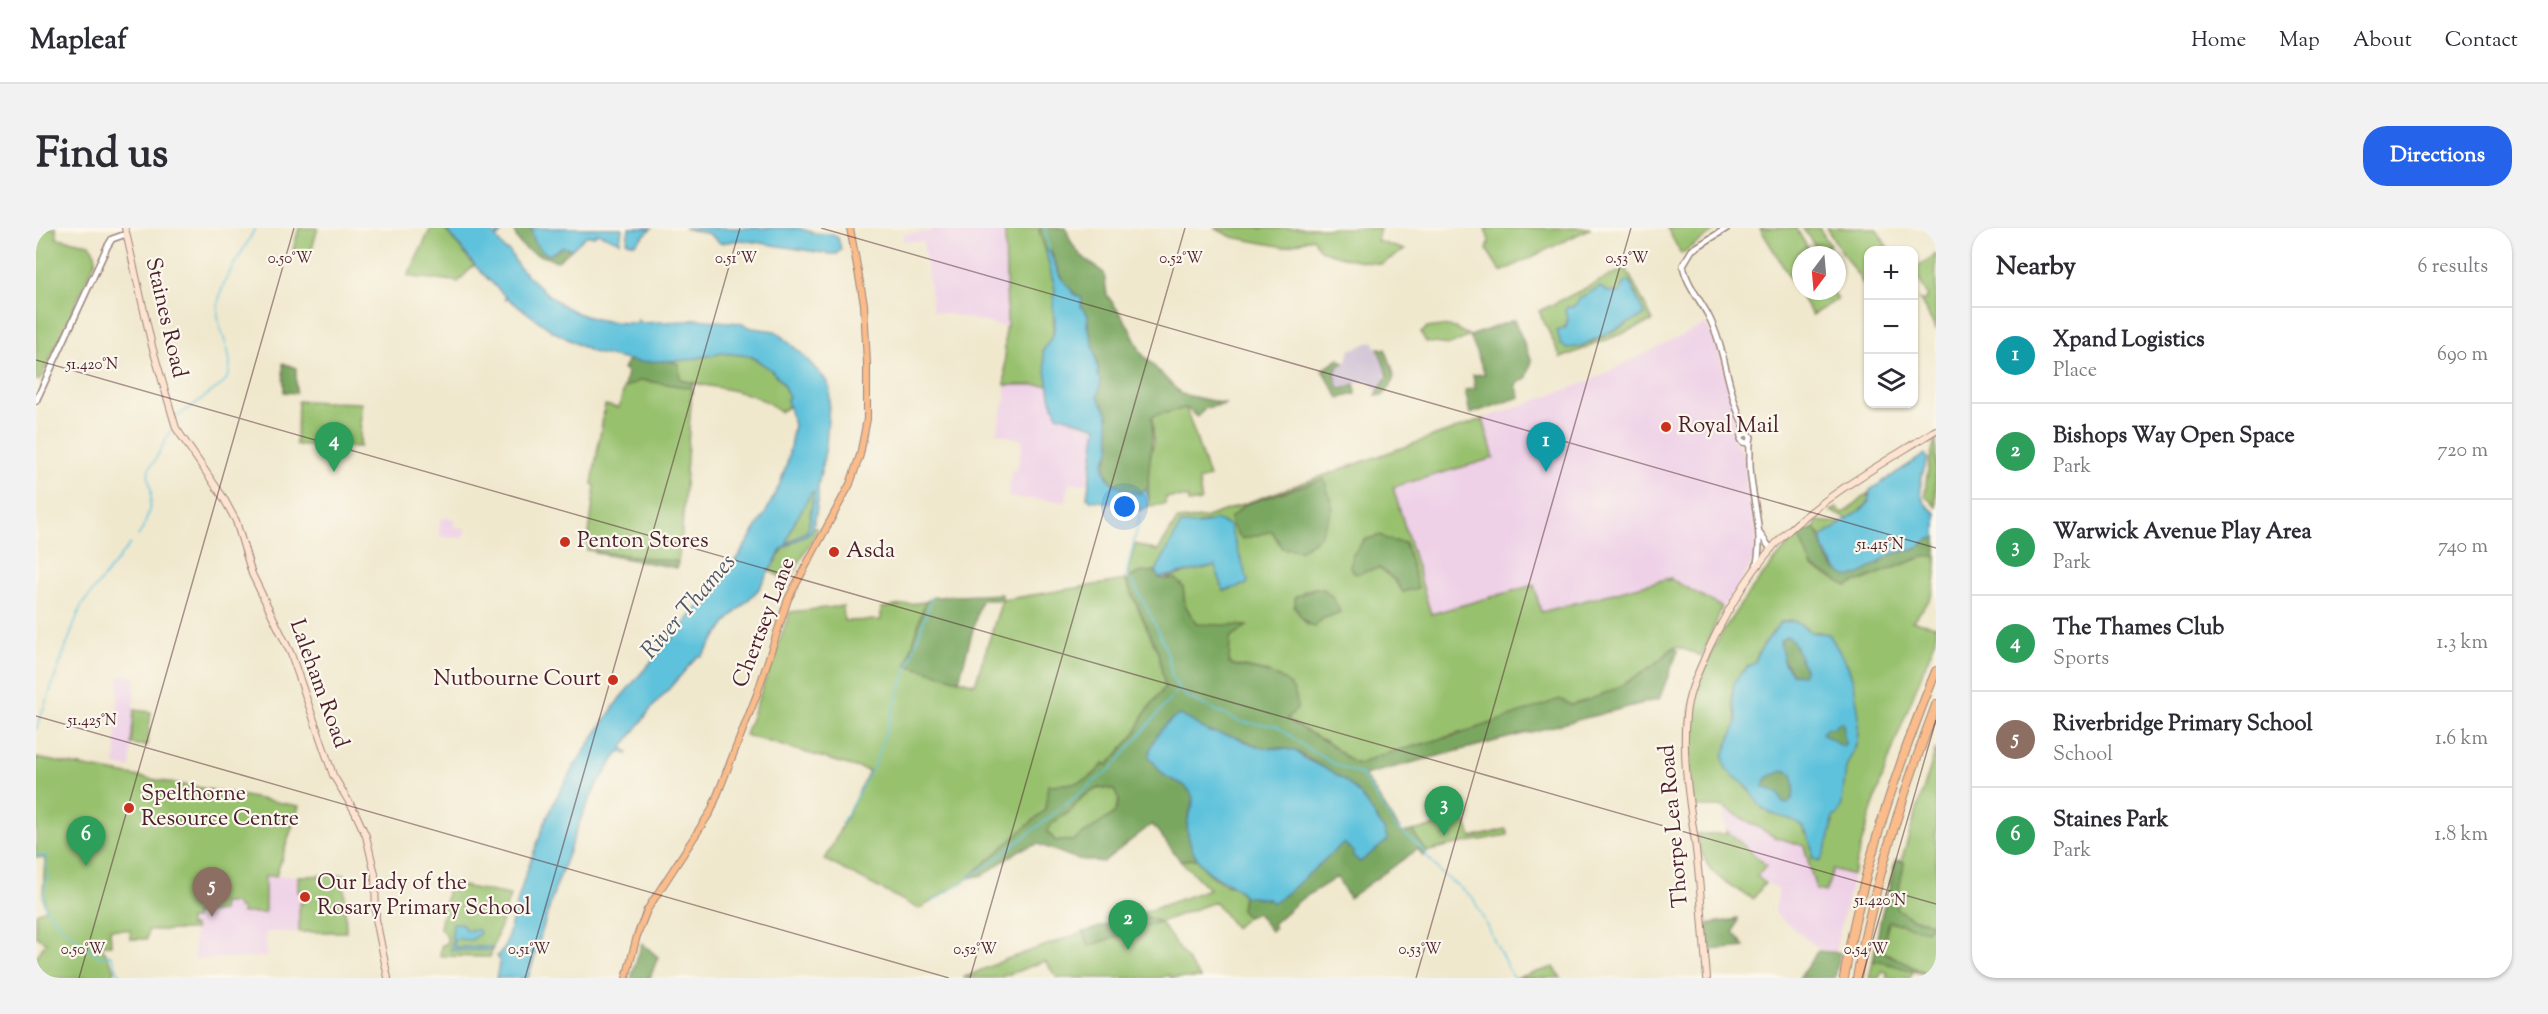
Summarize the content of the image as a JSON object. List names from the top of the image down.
{
  "streets": {
    "main road": [
      "Staines Road",
      "Chertsey Lane",
      "Laleham Road",
      "Thorpe Lea Road"
    ]
  },
  "crossings": [
    ["Staines Road", "Laleham Road"]
  ],
  "water": ["River Thames"],
  "places": [
    "Royal Mail",
    "Penton Stores",
    "Asda",
    "Nutbourne Court",
    "Spelthorne Resource Centre",
    "Our Lady of the Rosary Primary School"
  ],
  "north": "bottom",
  "page": {
    "header": "Mapleaf",
    "nav": [
      "Home",
      "Map",
      "About",
      "Contact"
    ],
    "title": "Find us",
    "buttons": "Directions",
    "heading": ["Nearby", "6 results"],
    "map_buttons": ["+", "−"],
    "list": [
      {
        "mark": "1",
        "name": "Xpand Logistics",
        "note": "Place",
        "value": "690 m"
      },
      {
        "mark": "2",
        "name": "Bishops Way Open Space",
        "note": "Park",
        "value": "720 m"
      },
      {
        "mark": "3",
        "name": "Warwick Avenue Play Area",
        "note": "Park",
        "value": "740 m"
      },
      {
        "mark": "4",
        "name": "The Thames Club",
        "note": "Sports",
        "value": "1.3 km"
      },
      {
        "mark": "5",
        "name": "Riverbridge Primary School",
        "note": "School",
        "value": "1.6 km"
      },
      {
        "mark": "6",
        "name": "Staines Park",
        "note": "Park",
        "value": "1.8 km"
      }
    ],
    "pins": [
      "1",
      "4",
      "3",
      "6",
      "5",
      "2"
    ]
  },
  "coordinates": [
    "0.50°W",
    "0.51°W",
    "0.52°W",
    "0.53°W",
    "51.420°N",
    "51.415°N",
    "51.425°N",
    "0.54°W"
  ]
}
